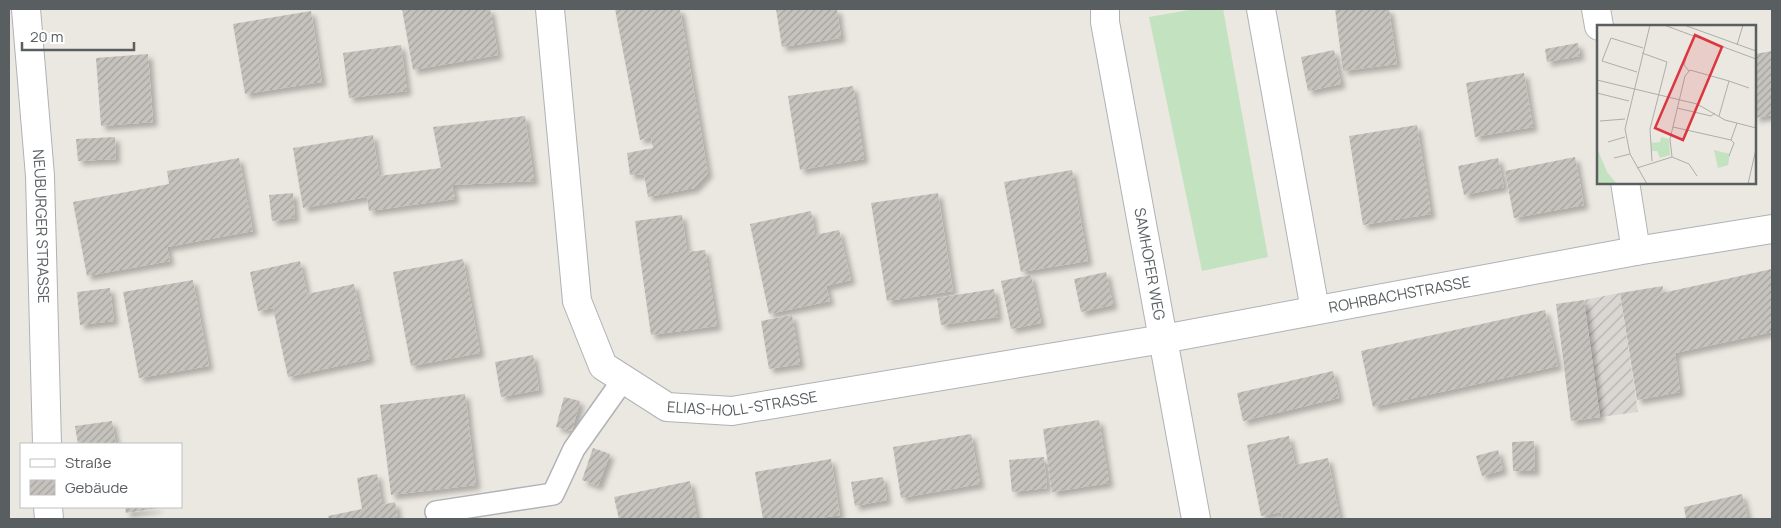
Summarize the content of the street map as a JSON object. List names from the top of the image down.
{
  "streets": {
    "street": [
      "NEUBURGER STRASSE",
      "SAMHOFER WEG",
      "ROHRBACHSTRASSE",
      "ELIAS-HOLL-STRASSE"
    ]
  },
  "crossings": [
    ["SAMHOFER WEG", "ROHRBACHSTRASSE"],
    ["SAMHOFER WEG", "ELIAS-HOLL-STRASSE"],
    ["ROHRBACHSTRASSE", "ELIAS-HOLL-STRASSE"]
  ],
  "legend": ["Straße", "Gebäude"],
  "scale_bar": "20 m"
}
